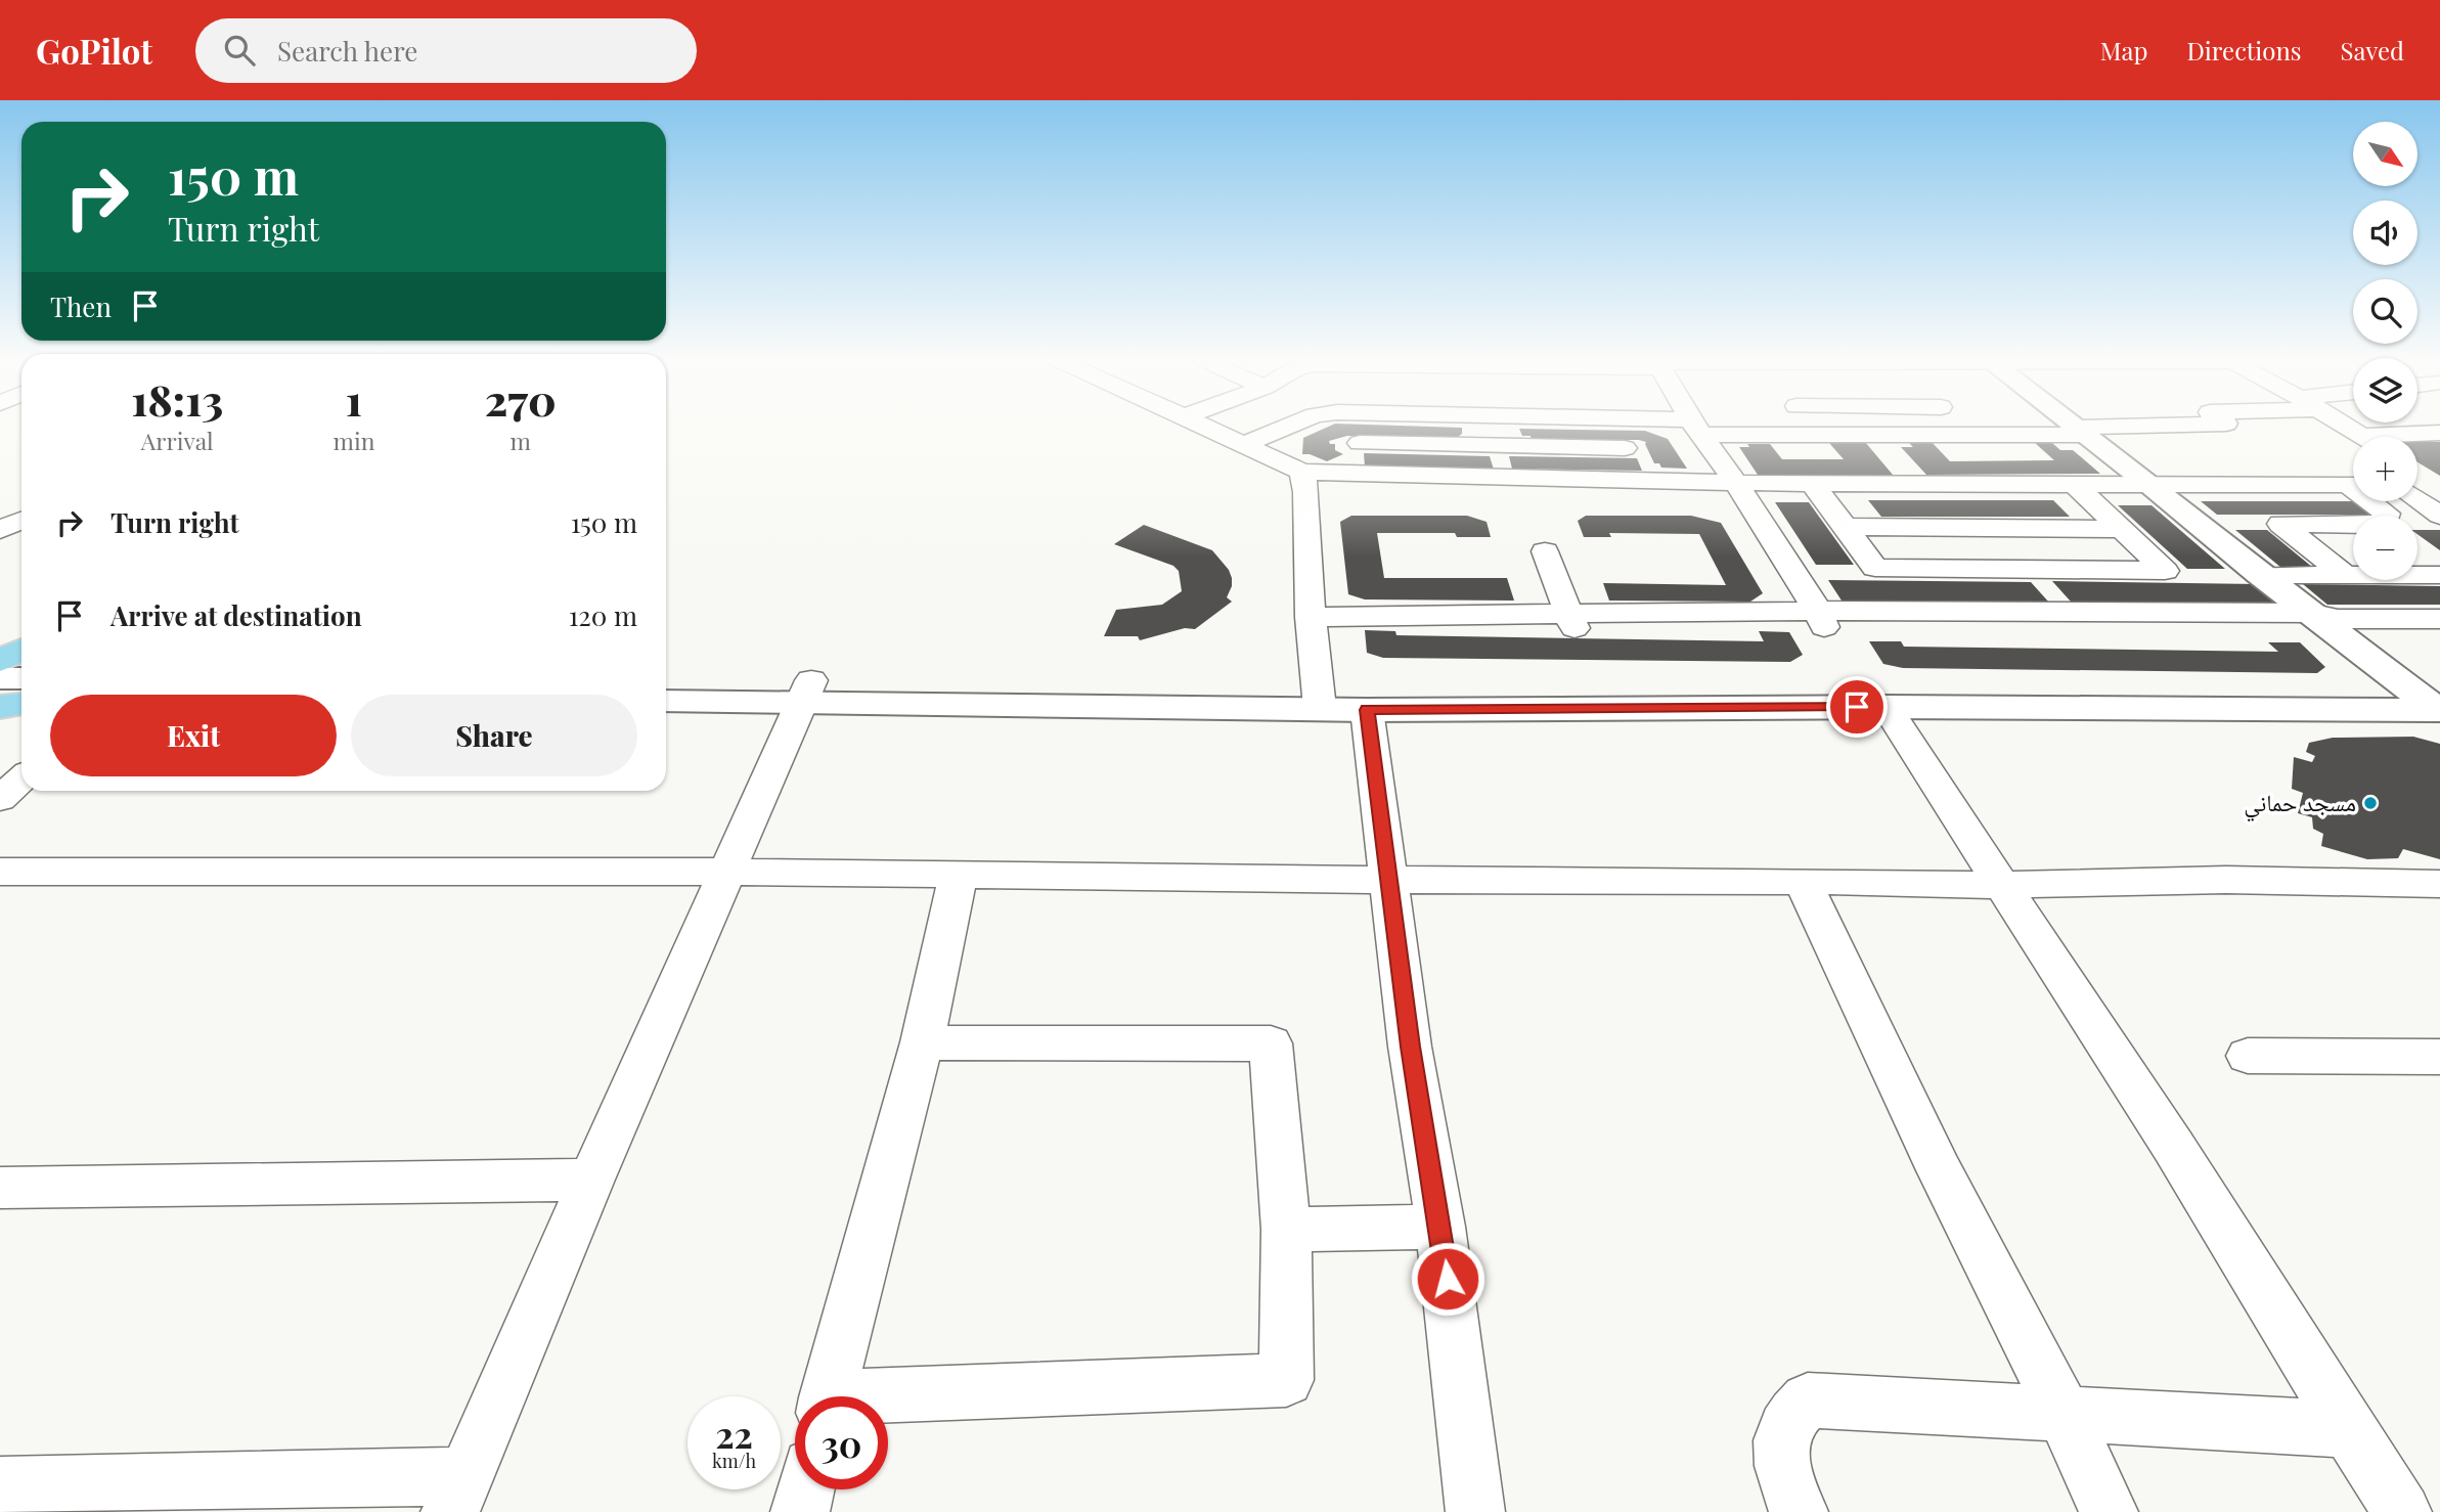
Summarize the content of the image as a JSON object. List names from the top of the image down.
{
  "places": ["مسجد حماني"],
  "north": "bottom right",
  "page": {
    "header": "GoPilot",
    "search": "Search here",
    "nav": ["Map", "Directions", "Saved"],
    "map_buttons": ["+", "−"],
    "turn": ["150 m", "Turn right"],
    "then": "Then",
    "eta": [
      "18:13",
      "Arrival",
      "1",
      "min",
      "270",
      "m"
    ],
    "list": [
      {
        "name": "Turn right",
        "value": "150 m"
      },
      {
        "name": "Arrive at destination",
        "value": "120 m"
      }
    ],
    "buttons": ["Exit", "Share"],
    "speed": "22 km/h",
    "limit": "30"
  }
}
